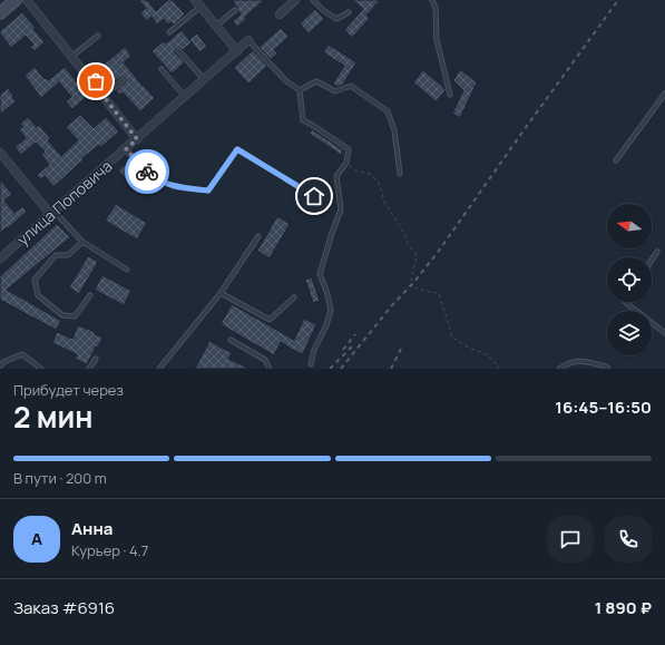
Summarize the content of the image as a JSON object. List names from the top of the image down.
{
  "streets": {
    "street": ["улица Поповича"]
  },
  "north": "left",
  "page": {
    "heading": ["2 мин", "Прибудет через", "16:45–16:50"],
    "panel": [
      "Анна",
      "Курьер · 4.7",
      "Заказ #6916",
      "1 890 ₽"
    ],
    "bar": "В пути · 200 m",
    "round": "А"
  }
}
